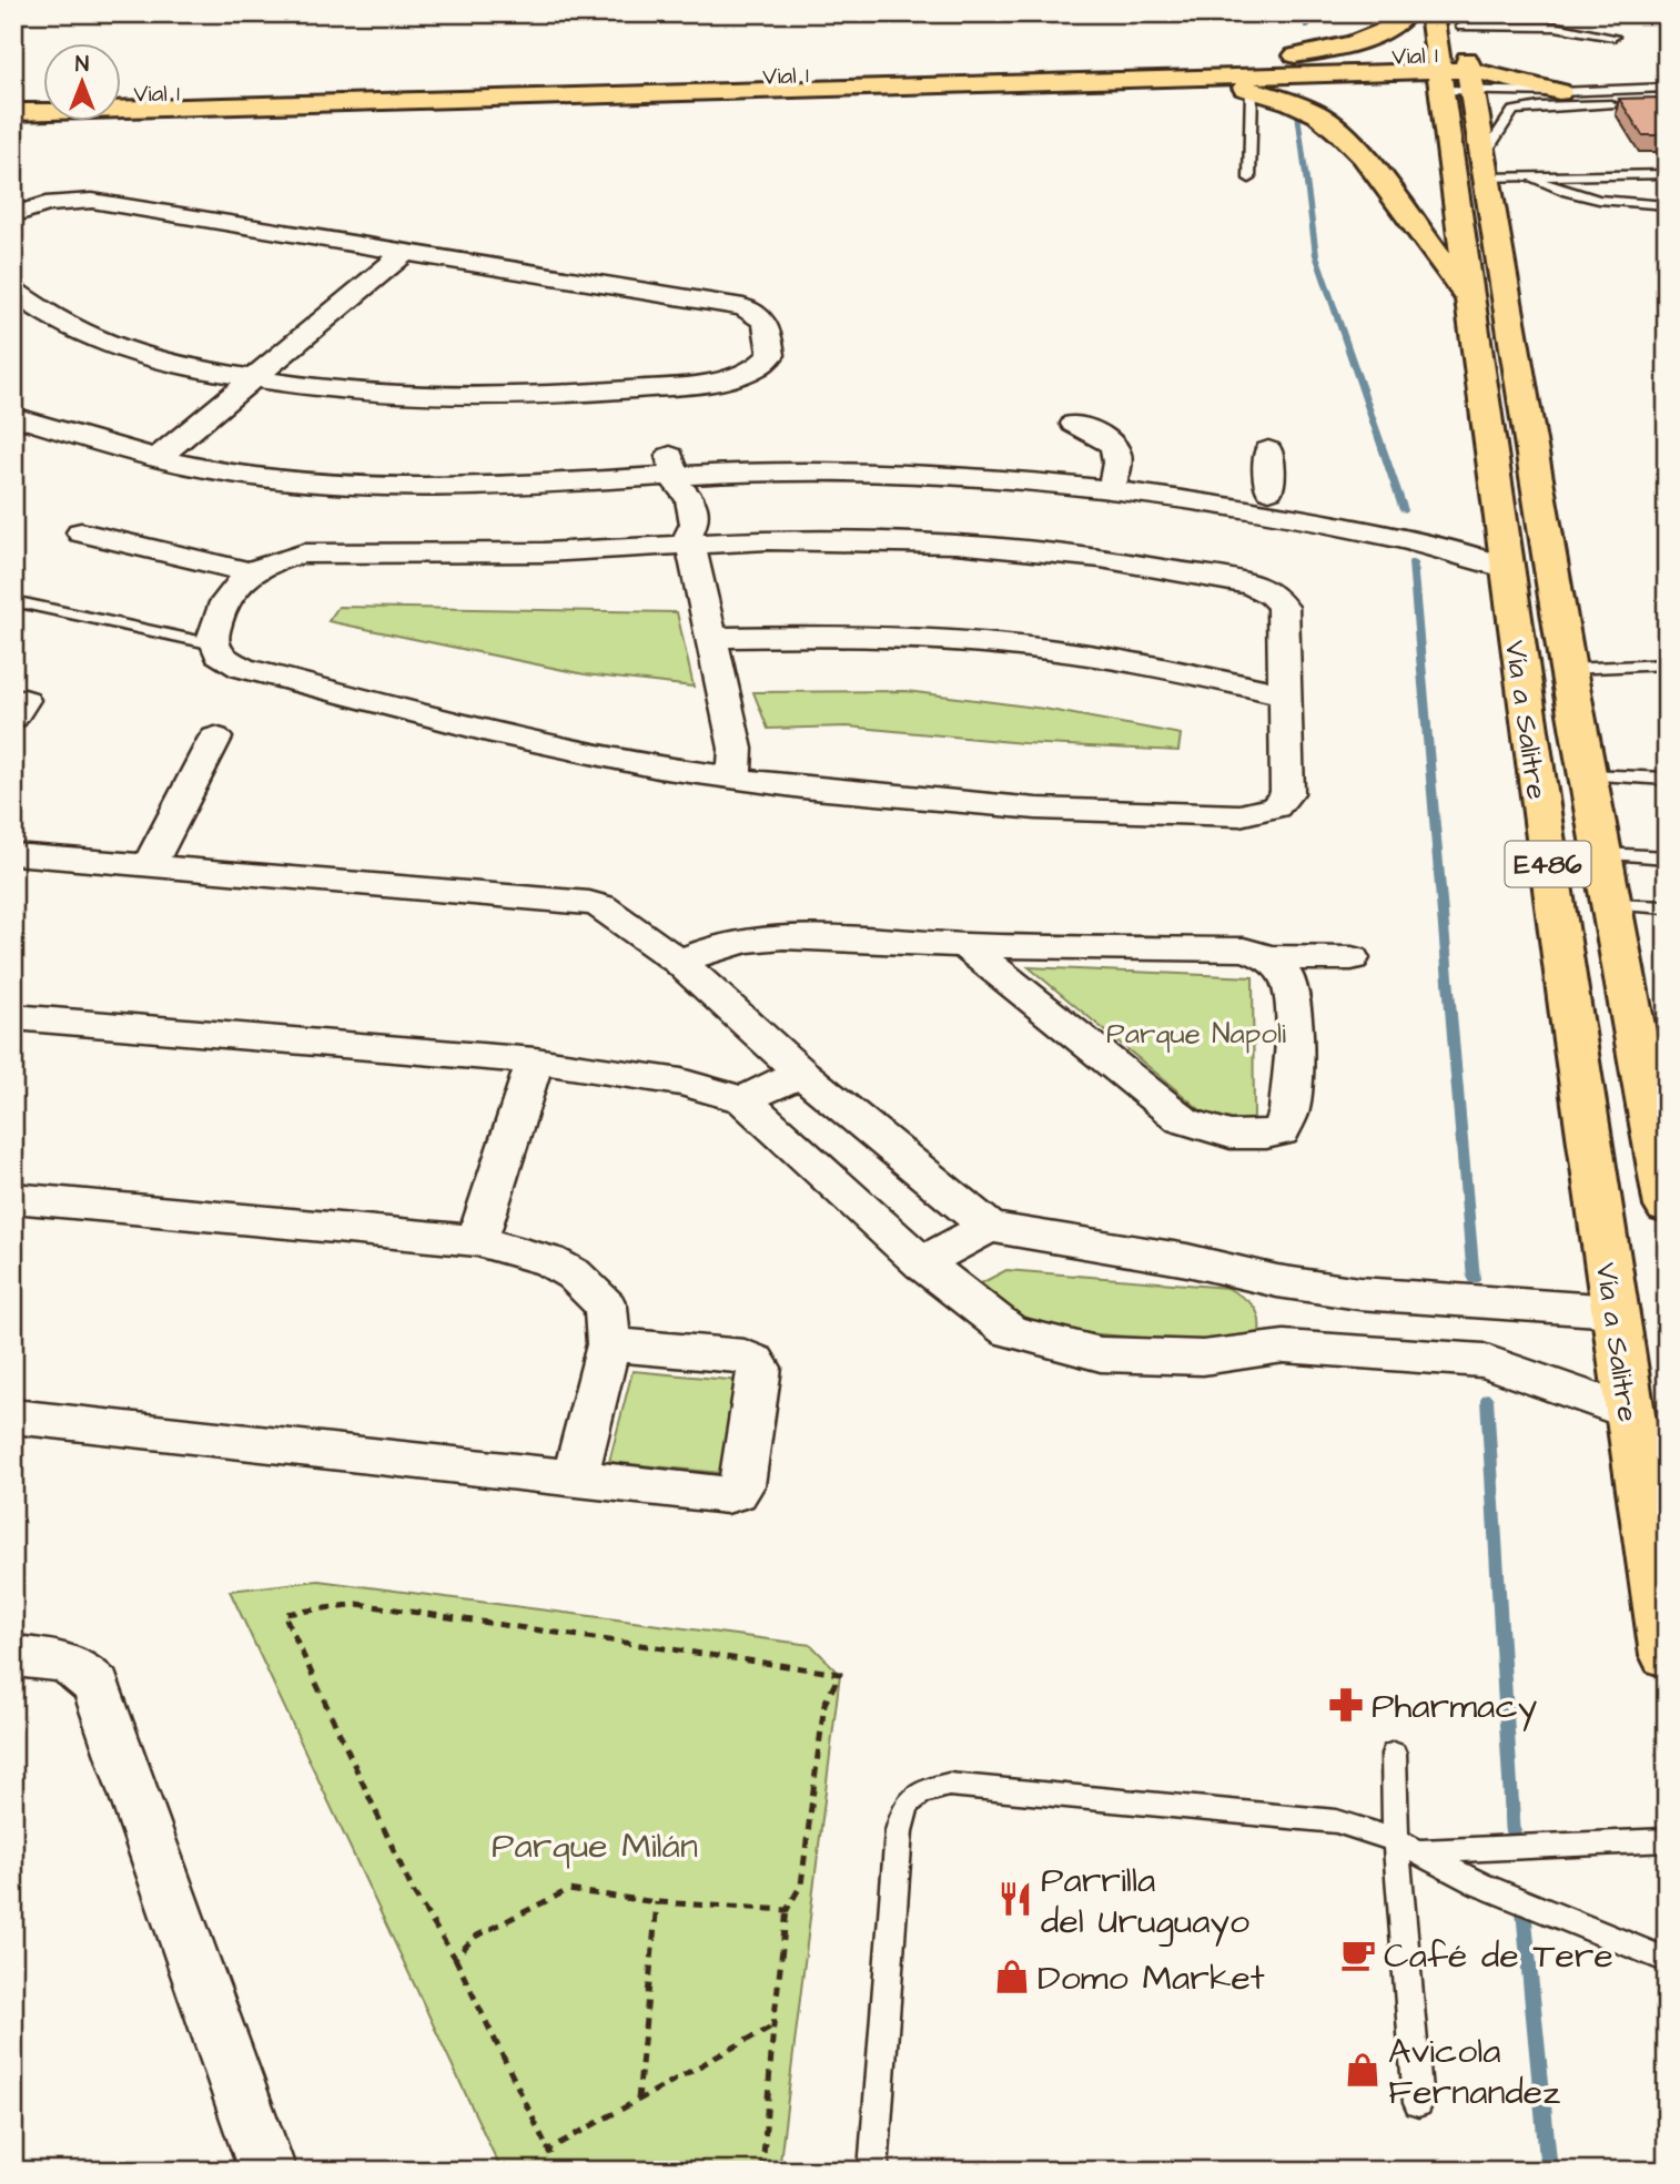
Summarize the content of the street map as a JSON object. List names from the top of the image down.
{
  "streets": {
    "main road": ["Vial 1", "Vía a Salitre", "E486"]
  },
  "crossings": [
    ["Vial 1", "Vía a Salitre"]
  ],
  "parks": ["Parque Napoli", "Parque Milán"],
  "places": {
    "pharmacy": ["Pharmacy"],
    "restaurant": ["Parrilla del Uruguayo"],
    "cafe": ["Café de Tere"],
    "shop": ["Domo Market", "Avicola Fernandez"]
  },
  "north": "top"
}
